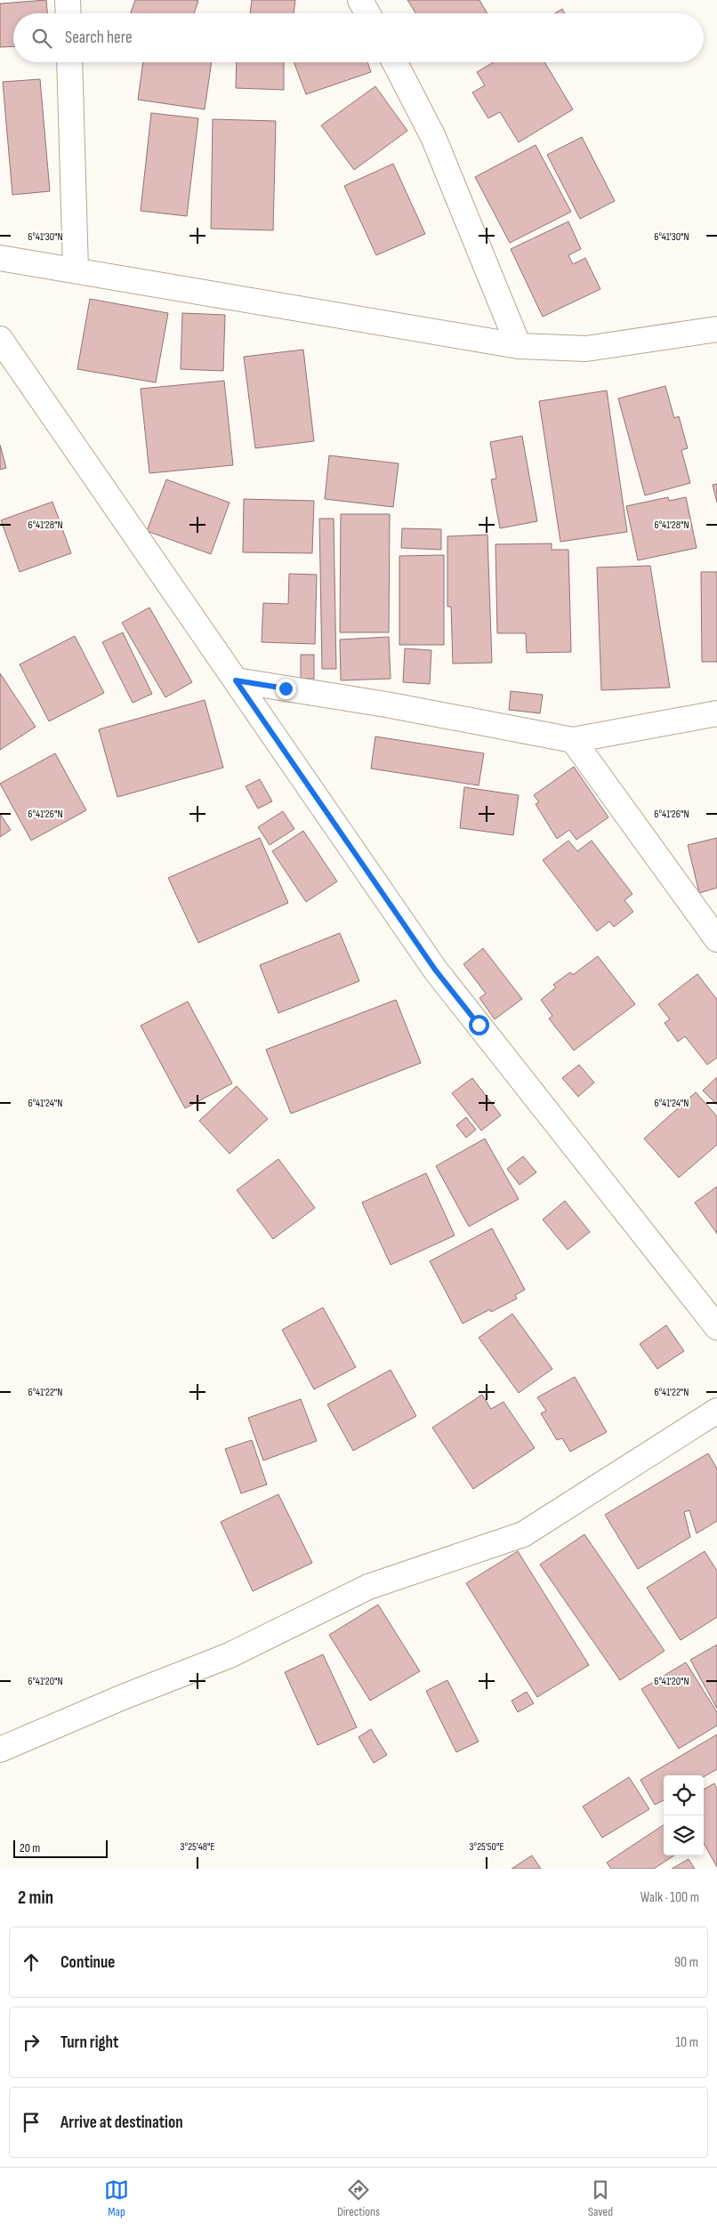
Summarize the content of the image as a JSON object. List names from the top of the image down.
{
  "scale_bar": "20 m",
  "page": {
    "search": "Search here",
    "scale": "20 m",
    "heading": ["2 min", "Walk · 100 m"],
    "list": [
      ["Continue", "90 m"],
      ["Turn right", "10 m"],
      "Arrive at destination"
    ],
    "nav": ["Map", "Directions", "Saved"]
  },
  "coordinates": [
    "6°41'30\"N",
    "6°41'28\"N",
    "6°41'26\"N",
    "6°41'24\"N",
    "6°41'22\"N",
    "6°41'20\"N",
    "3°25'48\"E",
    "3°25'50\"E"
  ]
}
